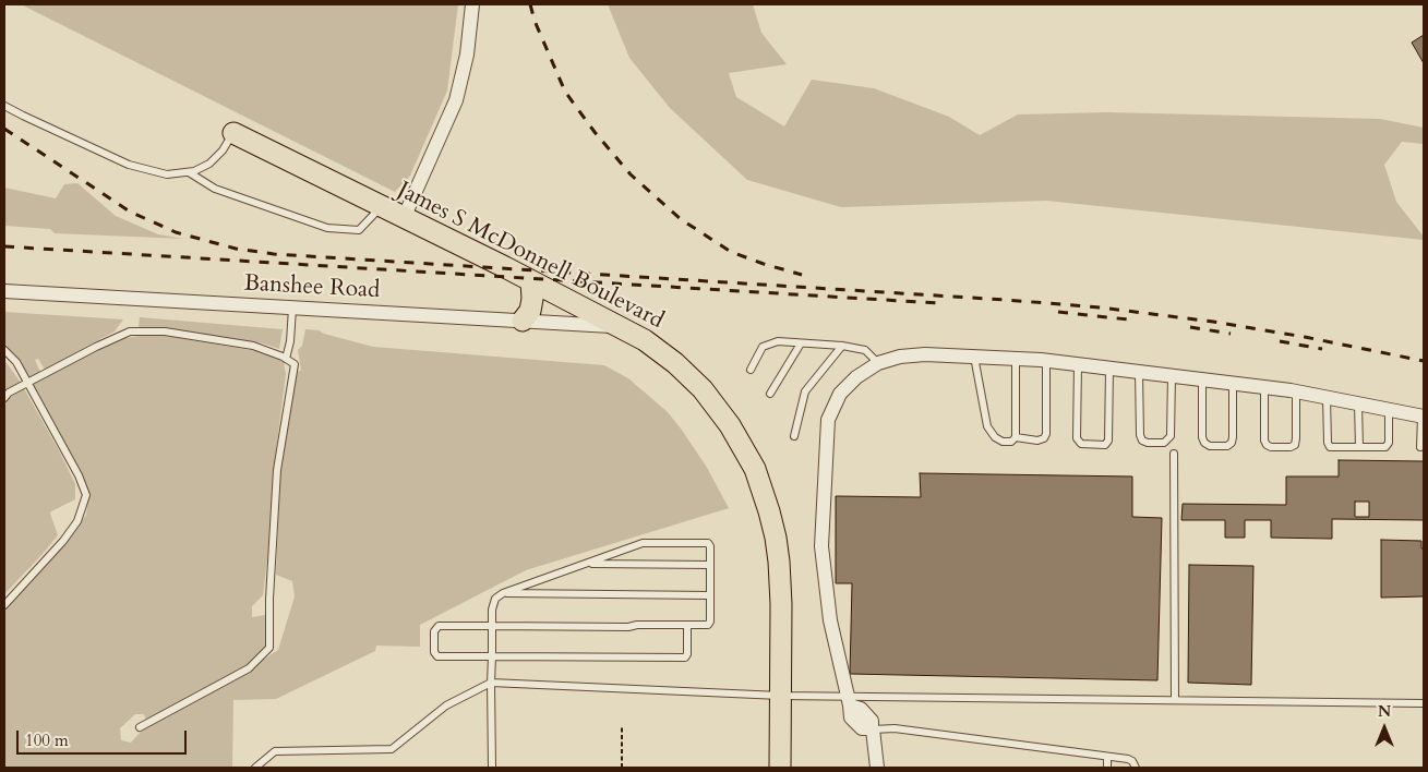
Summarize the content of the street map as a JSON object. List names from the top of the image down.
{
  "streets": {
    "main road": ["James S McDonnell Boulevard"],
    "street": ["Banshee Road"]
  },
  "crossings": [
    ["James S McDonnell Boulevard", "Banshee Road"]
  ],
  "scale_bar": "100 m",
  "north": "top"
}
